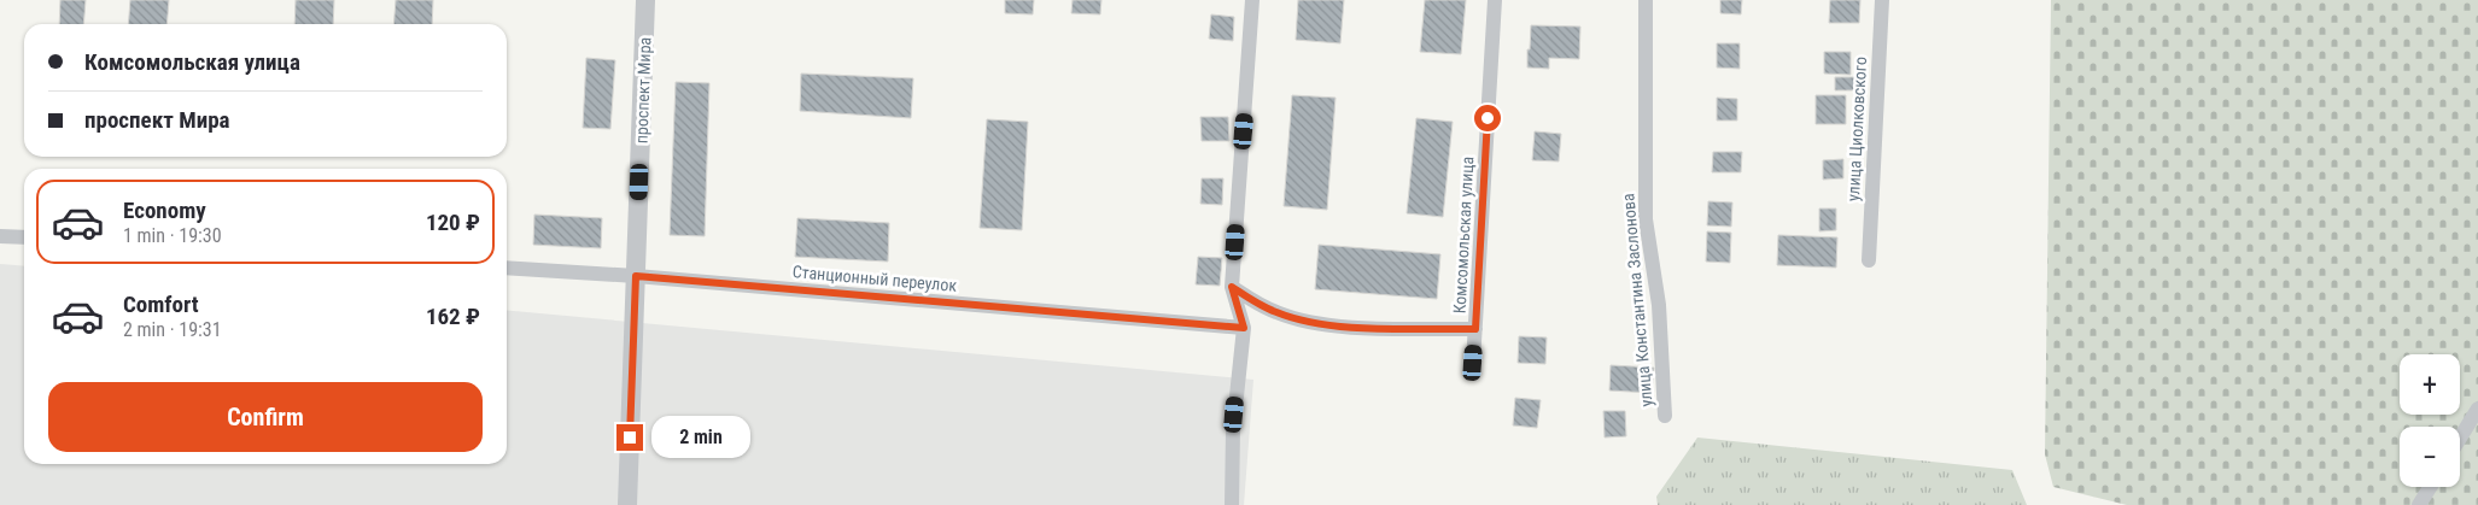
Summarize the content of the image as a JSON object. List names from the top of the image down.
{
  "streets": {
    "street": [
      "проспект Мира",
      "улица Циолковского",
      "Комсомольская улица",
      "Станционный переулок",
      "улица Константина Заслонова"
    ]
  },
  "crossings": [
    ["проспект Мира", "Станционный переулок"]
  ],
  "page": {
    "banner": ["Комсомольская улица", "проспект Мира"],
    "list": [
      {
        "name": "Economy",
        "note": "1 min · 19:30",
        "value": "120 ₽"
      },
      {
        "name": "Comfort",
        "note": "2 min · 19:31",
        "value": "162 ₽"
      }
    ],
    "map_buttons": ["+", "−"],
    "buttons": "Confirm",
    "bubble": "2 min"
  }
}
